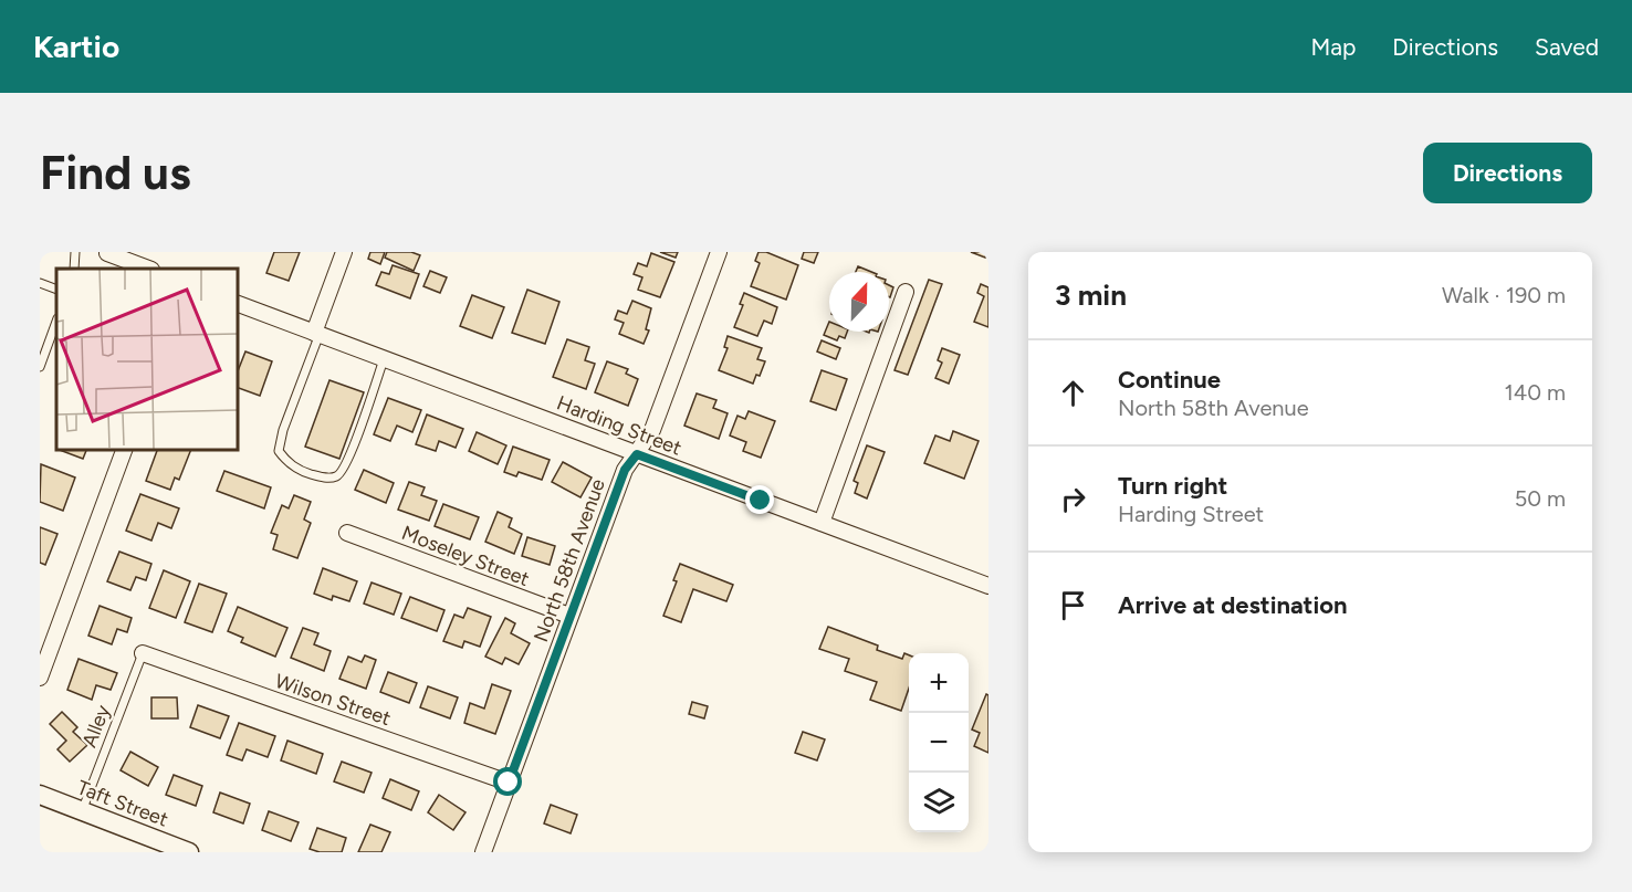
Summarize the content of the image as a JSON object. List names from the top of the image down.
{
  "streets": {
    "street": [
      "Harding Street",
      "Moseley Street",
      "North 58th Avenue",
      "Wilson Street",
      "Taft Street"
    ],
    "lane": ["Alley"]
  },
  "crossings": [
    ["Harding Street", "North 58th Avenue"],
    ["Moseley Street", "North 58th Avenue"],
    ["North 58th Avenue", "Wilson Street"],
    ["Wilson Street", "Alley"],
    ["Alley", "Taft Street"]
  ],
  "north": "top",
  "page": {
    "header": "Kartio",
    "nav": ["Map", "Directions", "Saved"],
    "buttons": "Directions",
    "title": "Find us",
    "heading": ["3 min", "Walk · 190 m"],
    "list": [
      ["Continue", "North 58th Avenue", "140 m"],
      ["Turn right", "Harding Street", "50 m"],
      "Arrive at destination"
    ],
    "map_buttons": ["+", "−"]
  }
}
